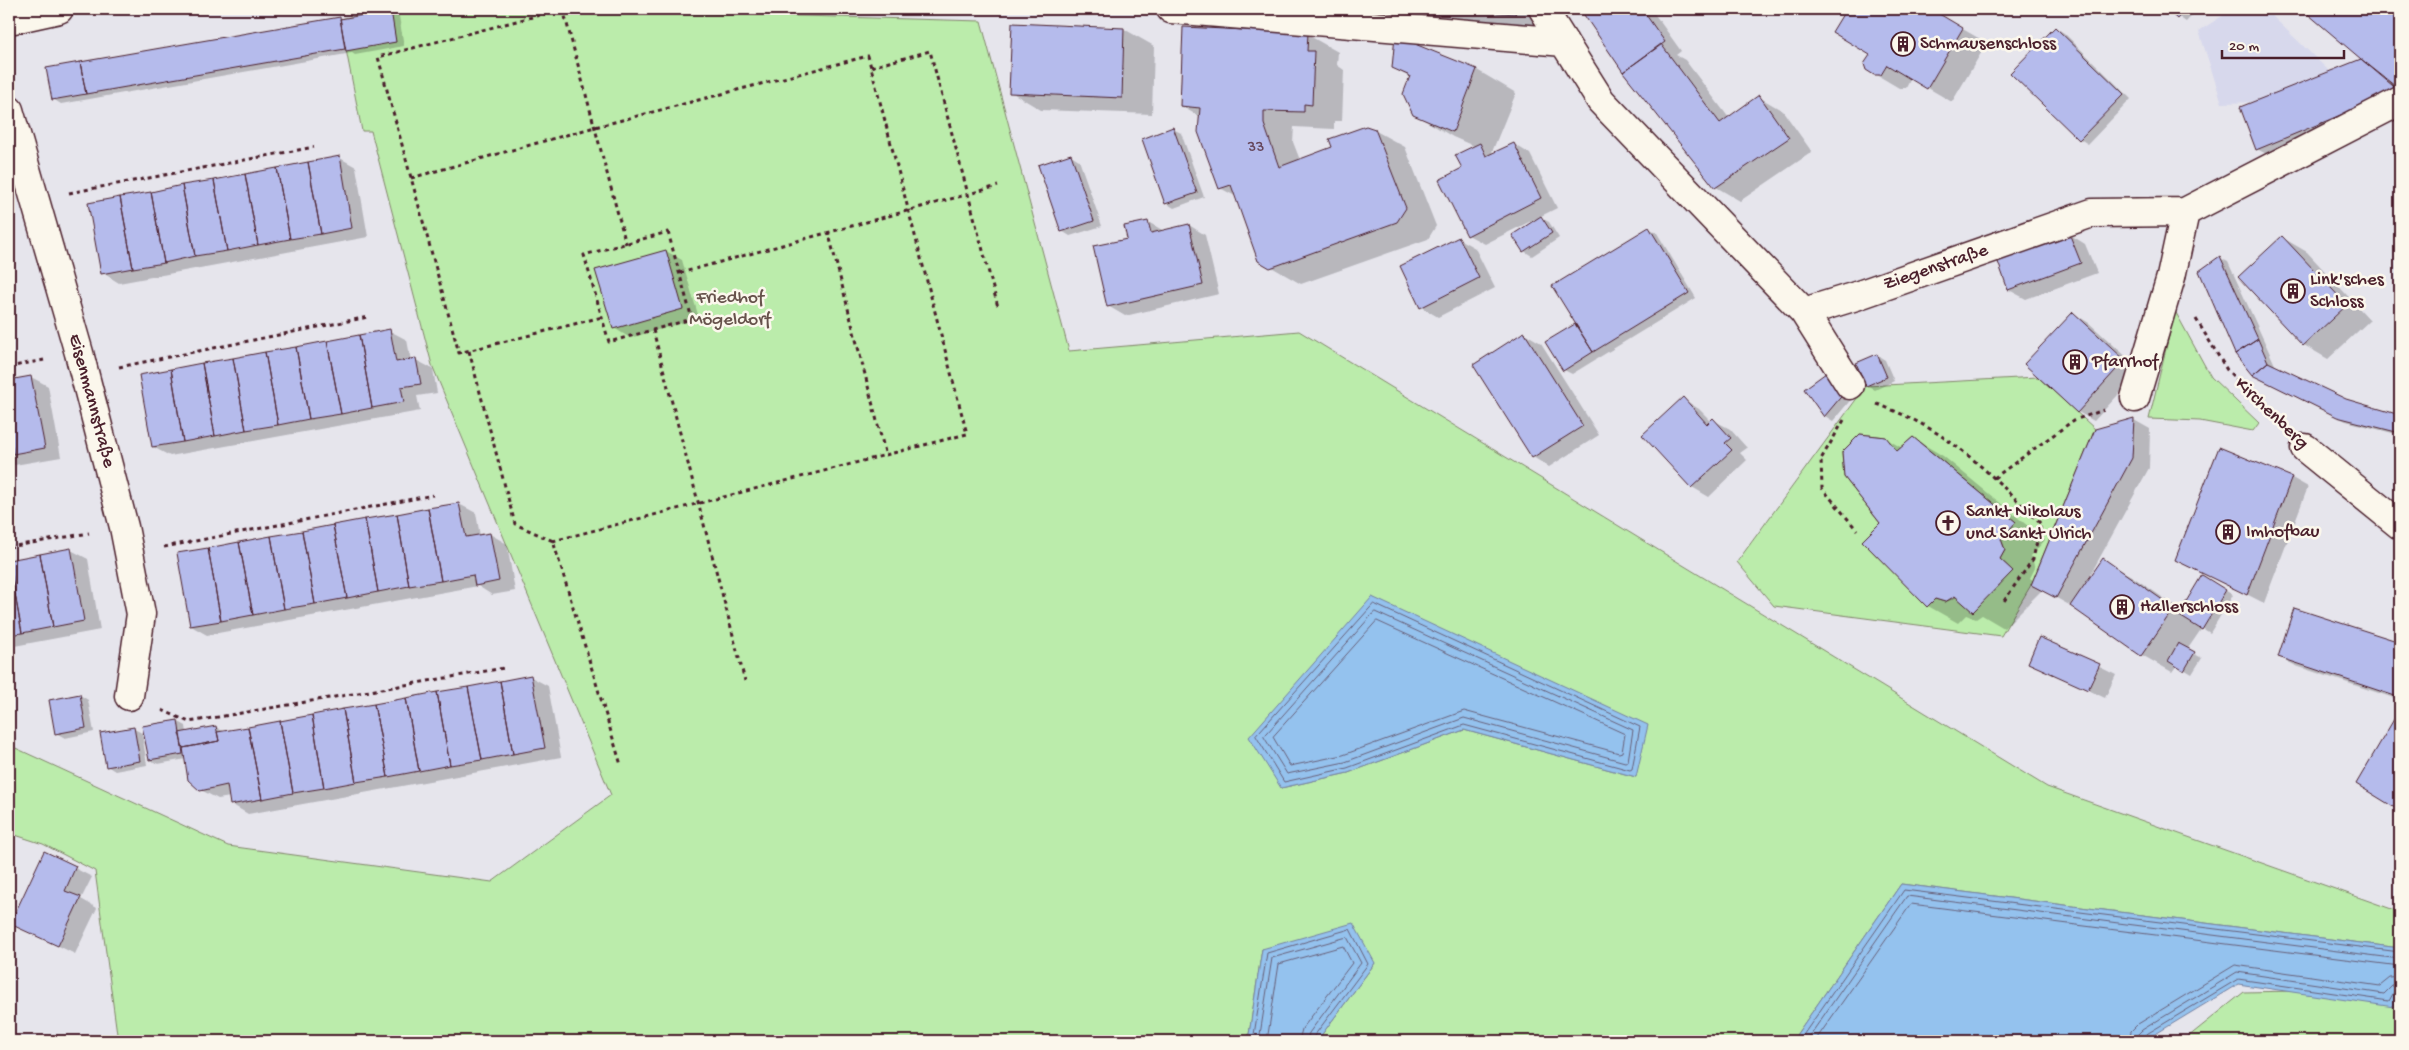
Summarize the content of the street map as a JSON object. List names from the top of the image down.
{
  "streets": {
    "street": ["Ziegenstraße", "Eisenmannstraße", "Kirchenberg"]
  },
  "parks": ["Friedhof Mögeldorf"],
  "places": {
    "building": [
      "Schmausenschloss",
      "Link'sches Schloss",
      "Pfarrhof",
      "Imhofbau",
      "Hallerschloss"
    ],
    "church": ["Sankt Nikolaus und Sankt Ulrich"]
  },
  "house_numbers": ["33"],
  "scale_bar": "20 m"
}
